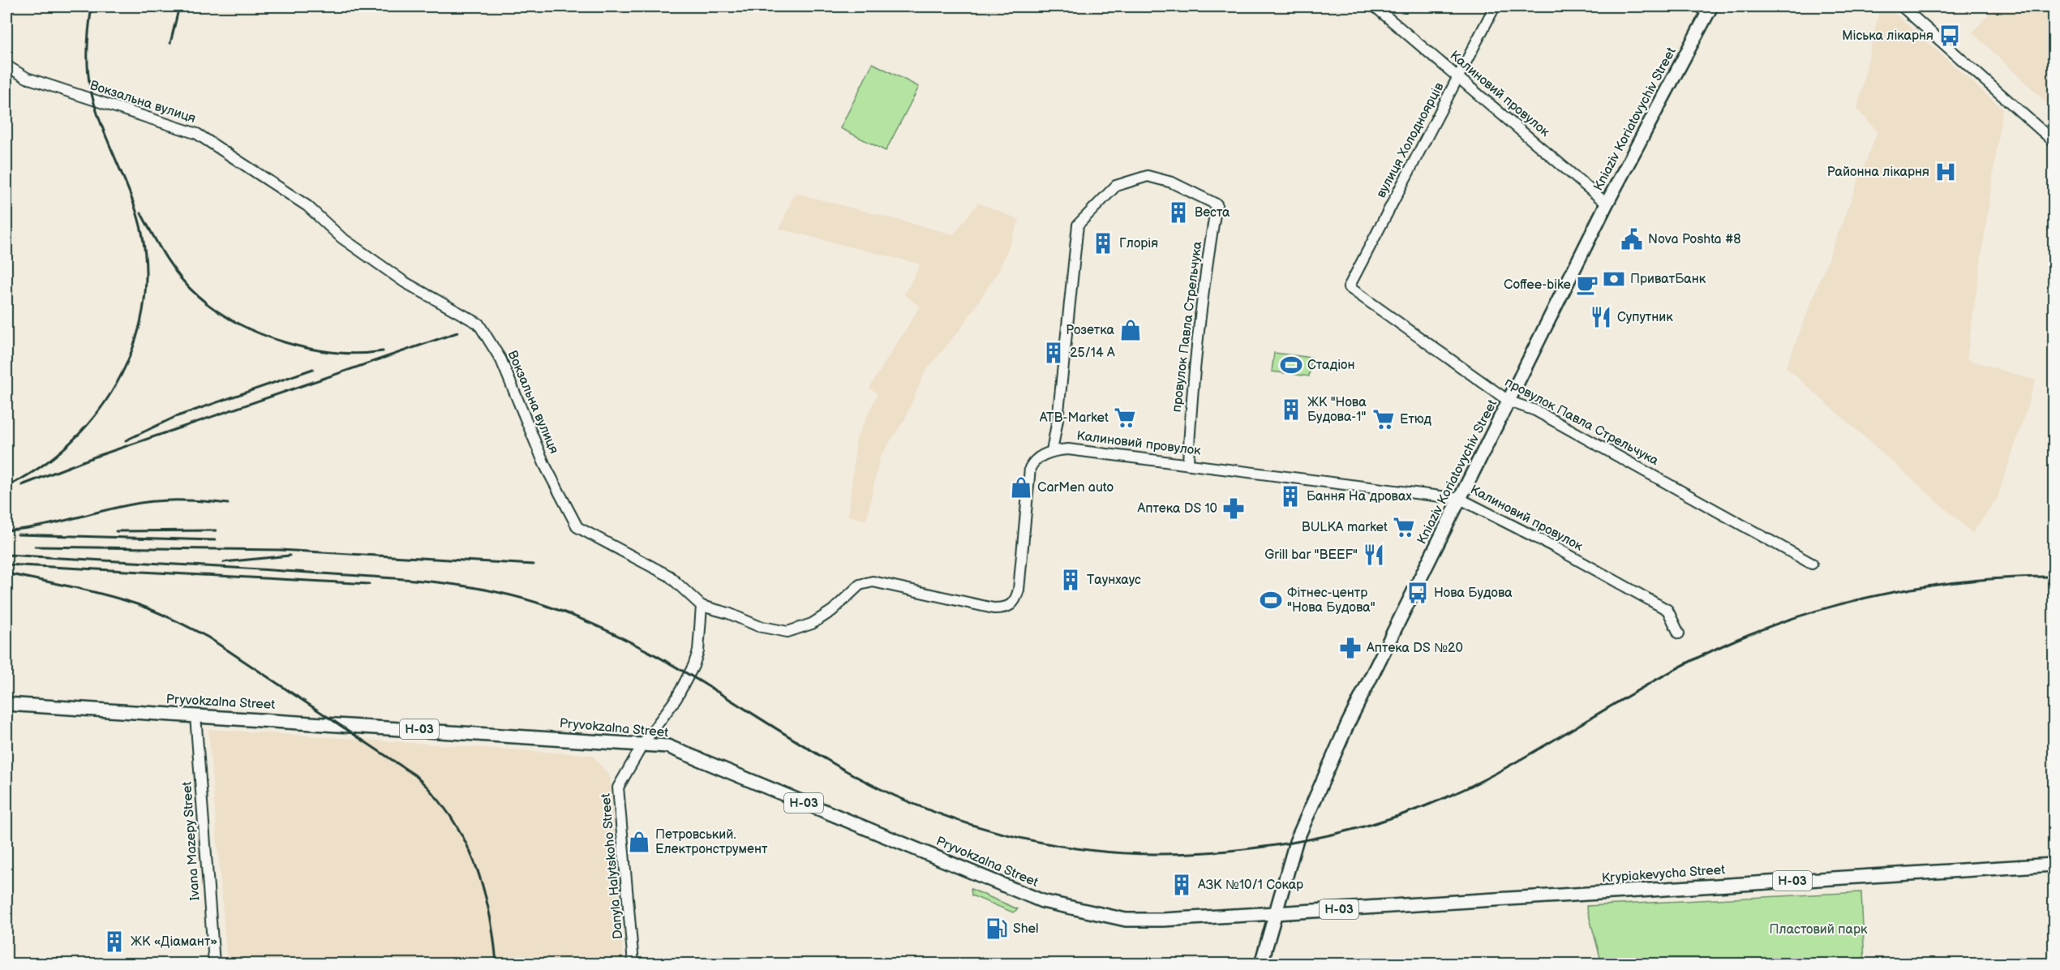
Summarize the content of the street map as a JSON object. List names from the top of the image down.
{
  "streets": {
    "main road": [
      "Kniaziv Koriatovychiv Street",
      "Pryvokzalna Street",
      "Н-03",
      "Krypiakevycha Street"
    ],
    "street": [
      "Калиновий провулок",
      "Вокзальна вулиця",
      "вулиця Холодноярців",
      "провулок Павла Стрельчука",
      "Ivana Mazepy Street",
      "Danyla Halytskoho Street"
    ]
  },
  "crossings": [
    ["Калиновий провулок", "Kniaziv Koriatovychiv Street"],
    ["Калиновий провулок", "вулиця Холодноярців"],
    ["Калиновий провулок", "провулок Павла Стрельчука"],
    ["Kniaziv Koriatovychiv Street", "провулок Павла Стрельчука"],
    ["Kniaziv Koriatovychiv Street", "Pryvokzalna Street"],
    ["Kniaziv Koriatovychiv Street", "Krypiakevycha Street"],
    ["вулиця Холодноярців", "провулок Павла Стрельчука"],
    ["Pryvokzalna Street", "Ivana Mazepy Street"],
    ["Pryvokzalna Street", "Danyla Halytskoho Street"],
    ["Pryvokzalna Street", "Krypiakevycha Street"]
  ],
  "parks": ["Пластовий парк"],
  "places": {
    "bus stop": ["Міська лікарня", "Нова Будова"],
    "hospital": ["Районна лікарня"],
    "building": [
      "Веста",
      "Глорія",
      "25/14 А",
      "ЖК \"Нова Будова-1\"",
      "Бання На дровах",
      "Таунхаус",
      "АЗК №10/1 Сокар",
      "ЖК «Діамант»"
    ],
    "public building": ["Nova Poshta #8"],
    "bank": ["ПриватБанк"],
    "cafe": ["Coffee-bike"],
    "restaurant": ["Супутник", "Grill bar \"BEEF\""],
    "shop": ["Розетка", "CarMen auto", "Петровський. Електронструмент"],
    "sports": ["Стадіон", "Фітнес-центр \"Нова Будова\""],
    "supermarket": ["ATB-Market", "Етюд", "BULKA market"],
    "pharmacy": ["Аптека DS 10", "Аптека DS №20"],
    "fuel station": ["Shel"]
  }
}
